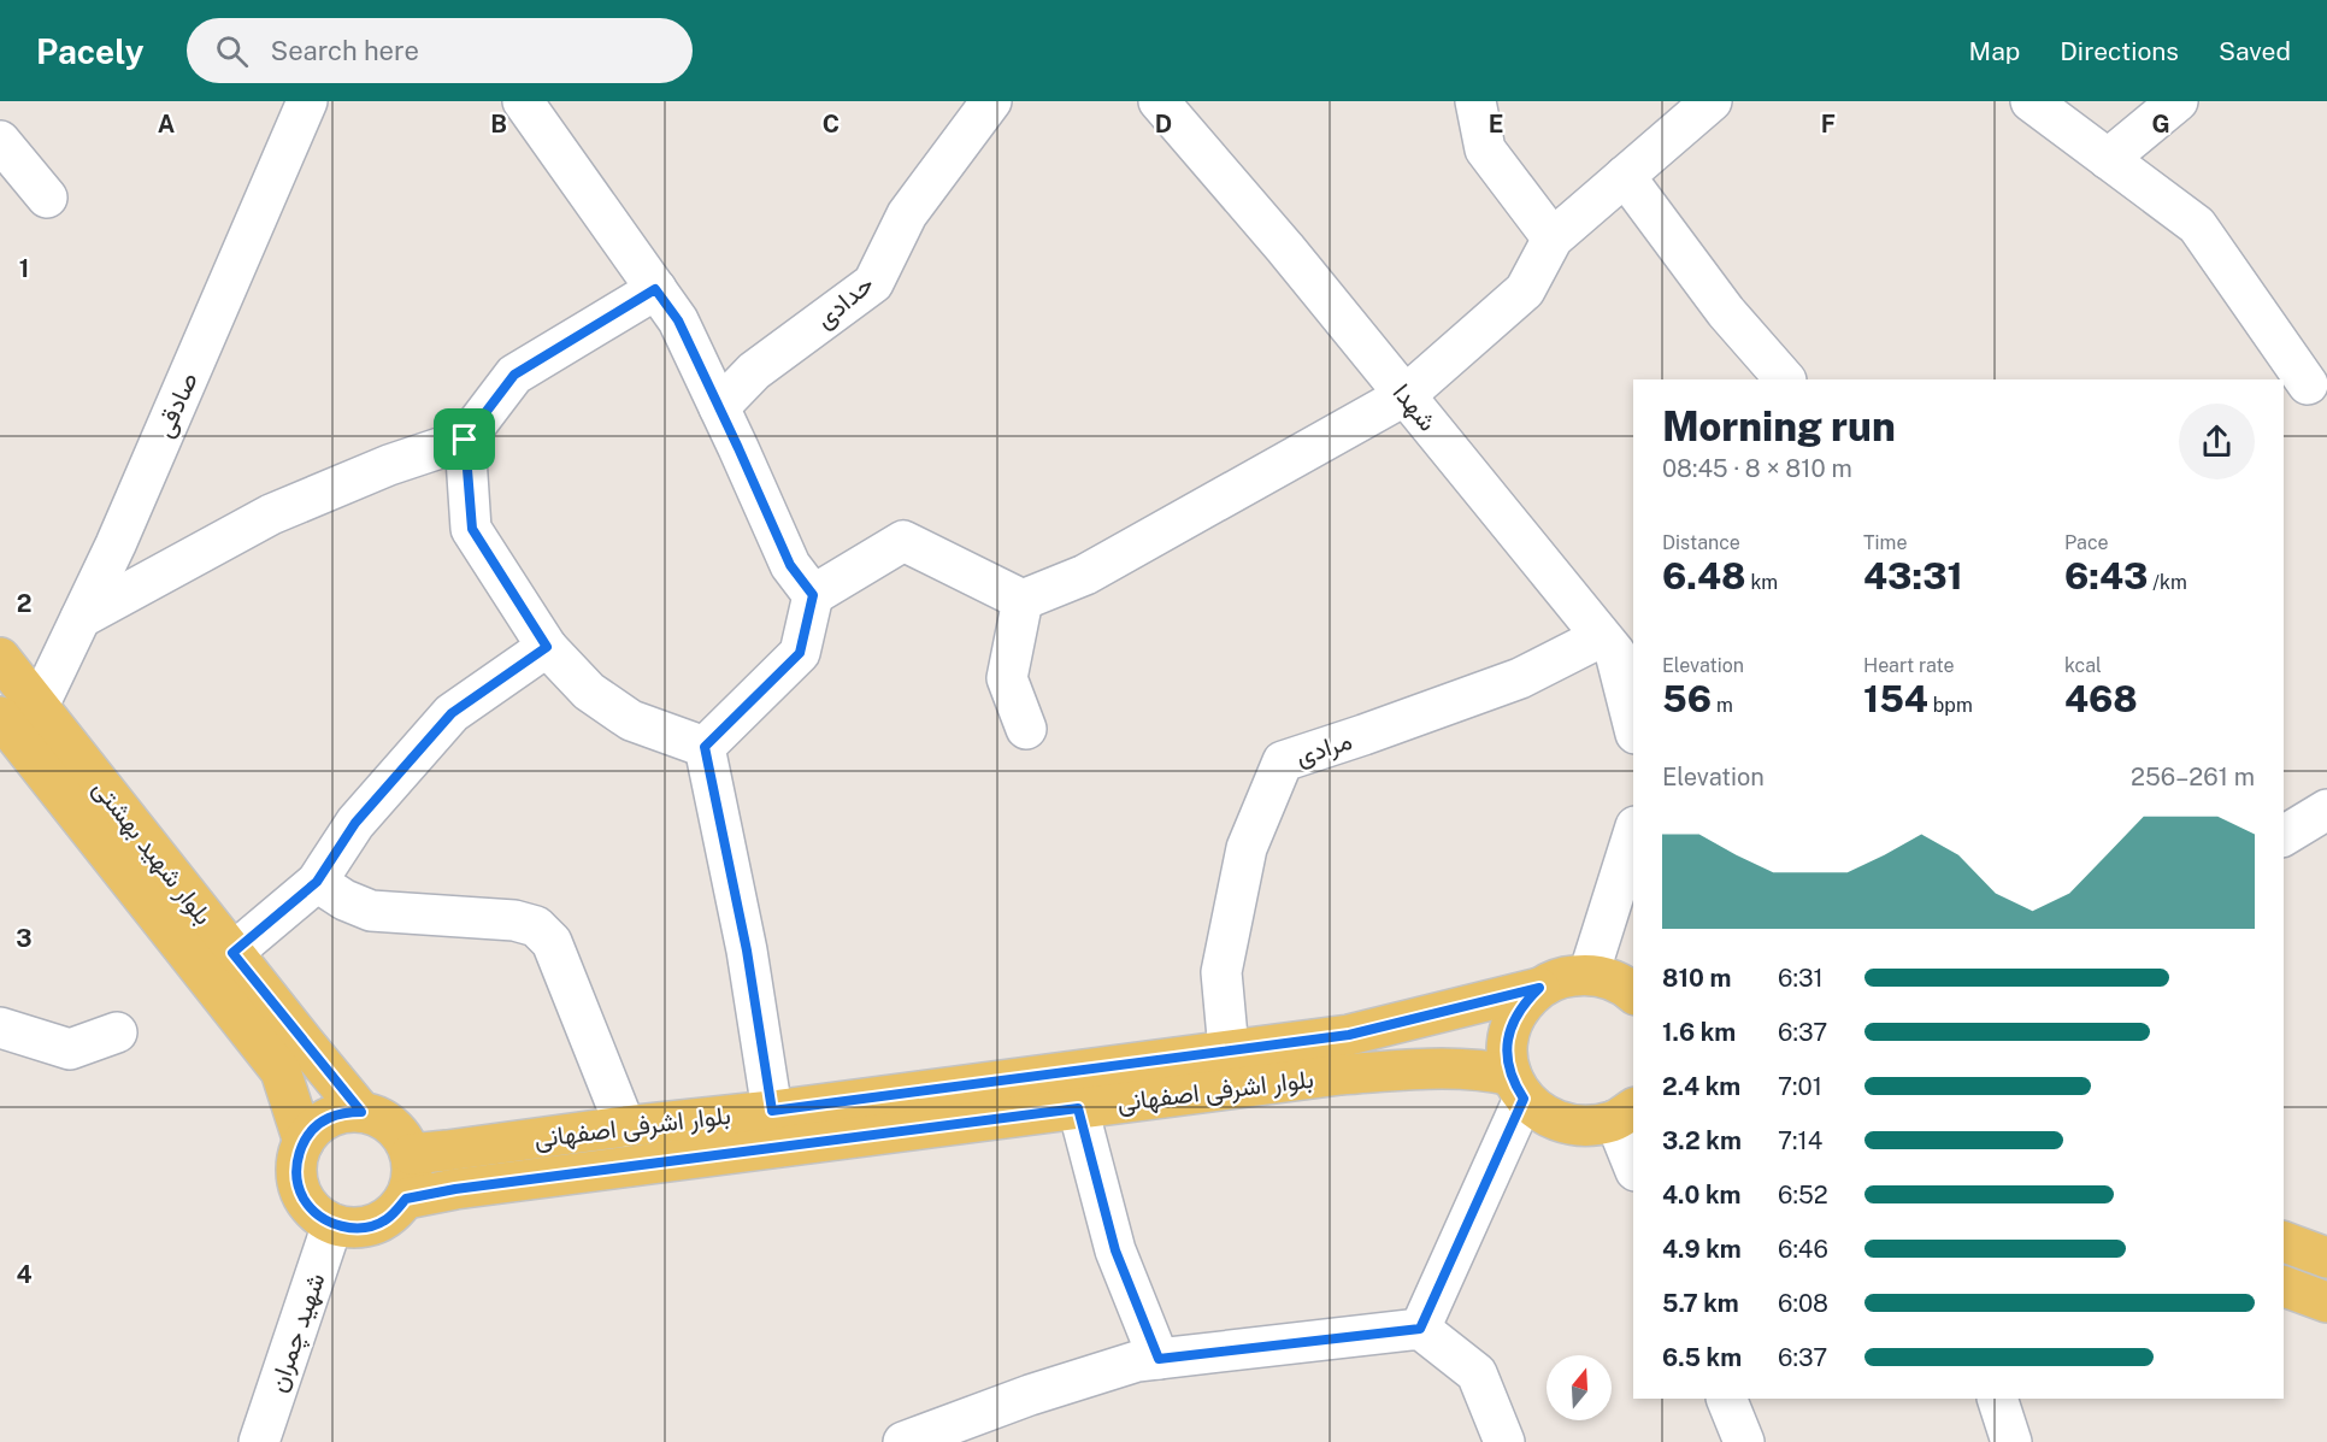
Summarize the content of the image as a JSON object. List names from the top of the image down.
{
  "streets": {
    "main road": ["بلوار شهید بهشتی", "بلوار اشرفی اصفهانی"],
    "street": [
      "حدادی",
      "صادقی",
      "شهدا",
      "مرادی",
      "شهید چمران"
    ]
  },
  "crossings": [
    ["صادقی", "بلوار شهید بهشتی"],
    ["شهدا", "مرادی"],
    ["مرادی", "بلوار اشرفی اصفهانی"],
    ["بلوار شهید بهشتی", "بلوار اشرفی اصفهانی"],
    ["بلوار شهید بهشتی", "شهید چمران"],
    ["بلوار اشرفی اصفهانی", "شهید چمران"]
  ],
  "north": "top",
  "page": {
    "header": "Pacely",
    "search": "Search here",
    "nav": ["Map", "Directions", "Saved"],
    "heading": ["Morning run", "08:45 · 8 × 810 m"],
    "stats": [
      ["Distance", "6.48 km"],
      ["Time", "43:31"],
      ["Pace", "6:43 /km"],
      ["Elevation", "56 m"],
      ["Heart rate", "154 bpm"],
      ["kcal", "468"]
    ],
    "chart": ["Elevation", "256–261 m"],
    "list": [
      {
        "name": "810 m",
        "note": "6:31"
      },
      {
        "name": "1.6 km",
        "note": "6:37"
      },
      {
        "name": "2.4 km",
        "note": "7:01"
      },
      {
        "name": "3.2 km",
        "note": "7:14"
      },
      {
        "name": "4.0 km",
        "note": "6:52"
      },
      {
        "name": "4.9 km",
        "note": "6:46"
      },
      {
        "name": "5.7 km",
        "note": "6:08"
      },
      {
        "name": "6.5 km",
        "note": "6:37"
      }
    ]
  },
  "grid": {
    "columns": [
      "A",
      "B",
      "C",
      "D",
      "E",
      "F",
      "G"
    ],
    "rows": [
      "1",
      "2",
      "3",
      "4"
    ]
  }
}
